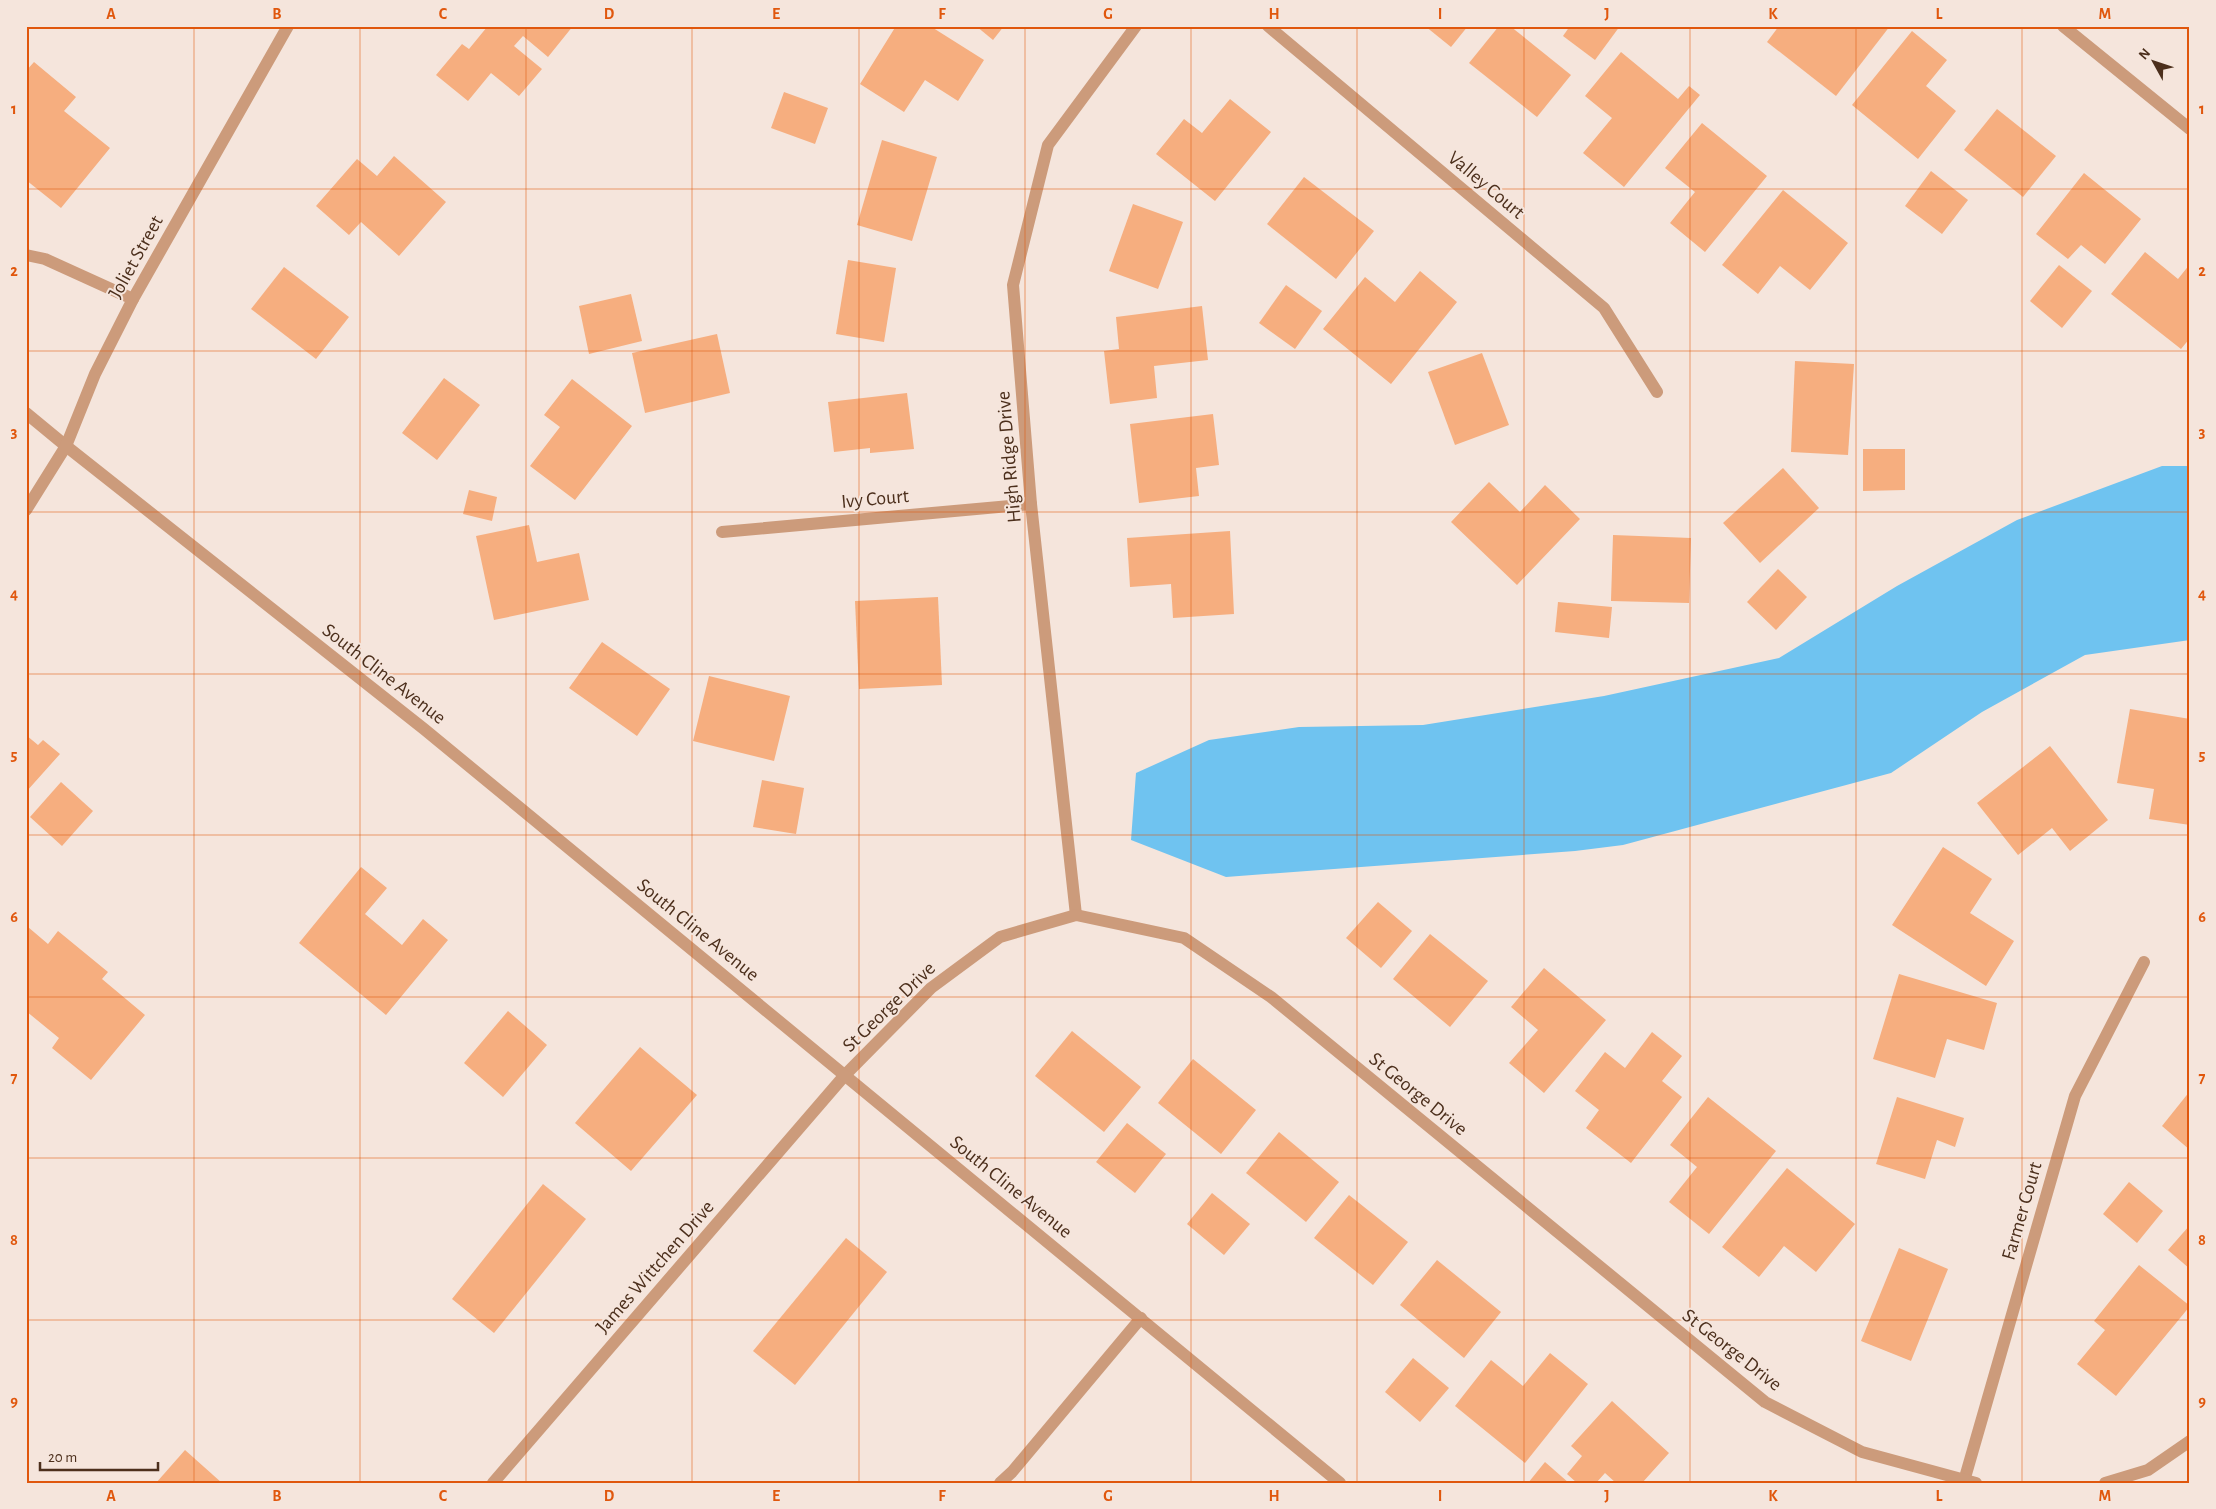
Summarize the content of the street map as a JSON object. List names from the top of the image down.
{
  "streets": {
    "street": [
      "Valley Court",
      "Joliet Street",
      "High Ridge Drive",
      "Ivy Court",
      "South Cline Avenue",
      "St George Drive",
      "Farmer Court",
      "James Wittchen Drive"
    ]
  },
  "crossings": [
    ["Joliet Street", "South Cline Avenue"],
    ["High Ridge Drive", "Ivy Court"],
    ["High Ridge Drive", "St George Drive"],
    ["South Cline Avenue", "St George Drive"],
    ["South Cline Avenue", "James Wittchen Drive"],
    ["St George Drive", "Farmer Court"],
    ["St George Drive", "James Wittchen Drive"]
  ],
  "scale_bar": "20 m",
  "north": "top left",
  "grid": {
    "columns": [
      "A",
      "B",
      "C",
      "D",
      "E",
      "F",
      "G",
      "H",
      "I",
      "J",
      "K",
      "L",
      "M"
    ],
    "rows": [
      "1",
      "2",
      "3",
      "4",
      "5",
      "6",
      "7",
      "8",
      "9"
    ]
  }
}
